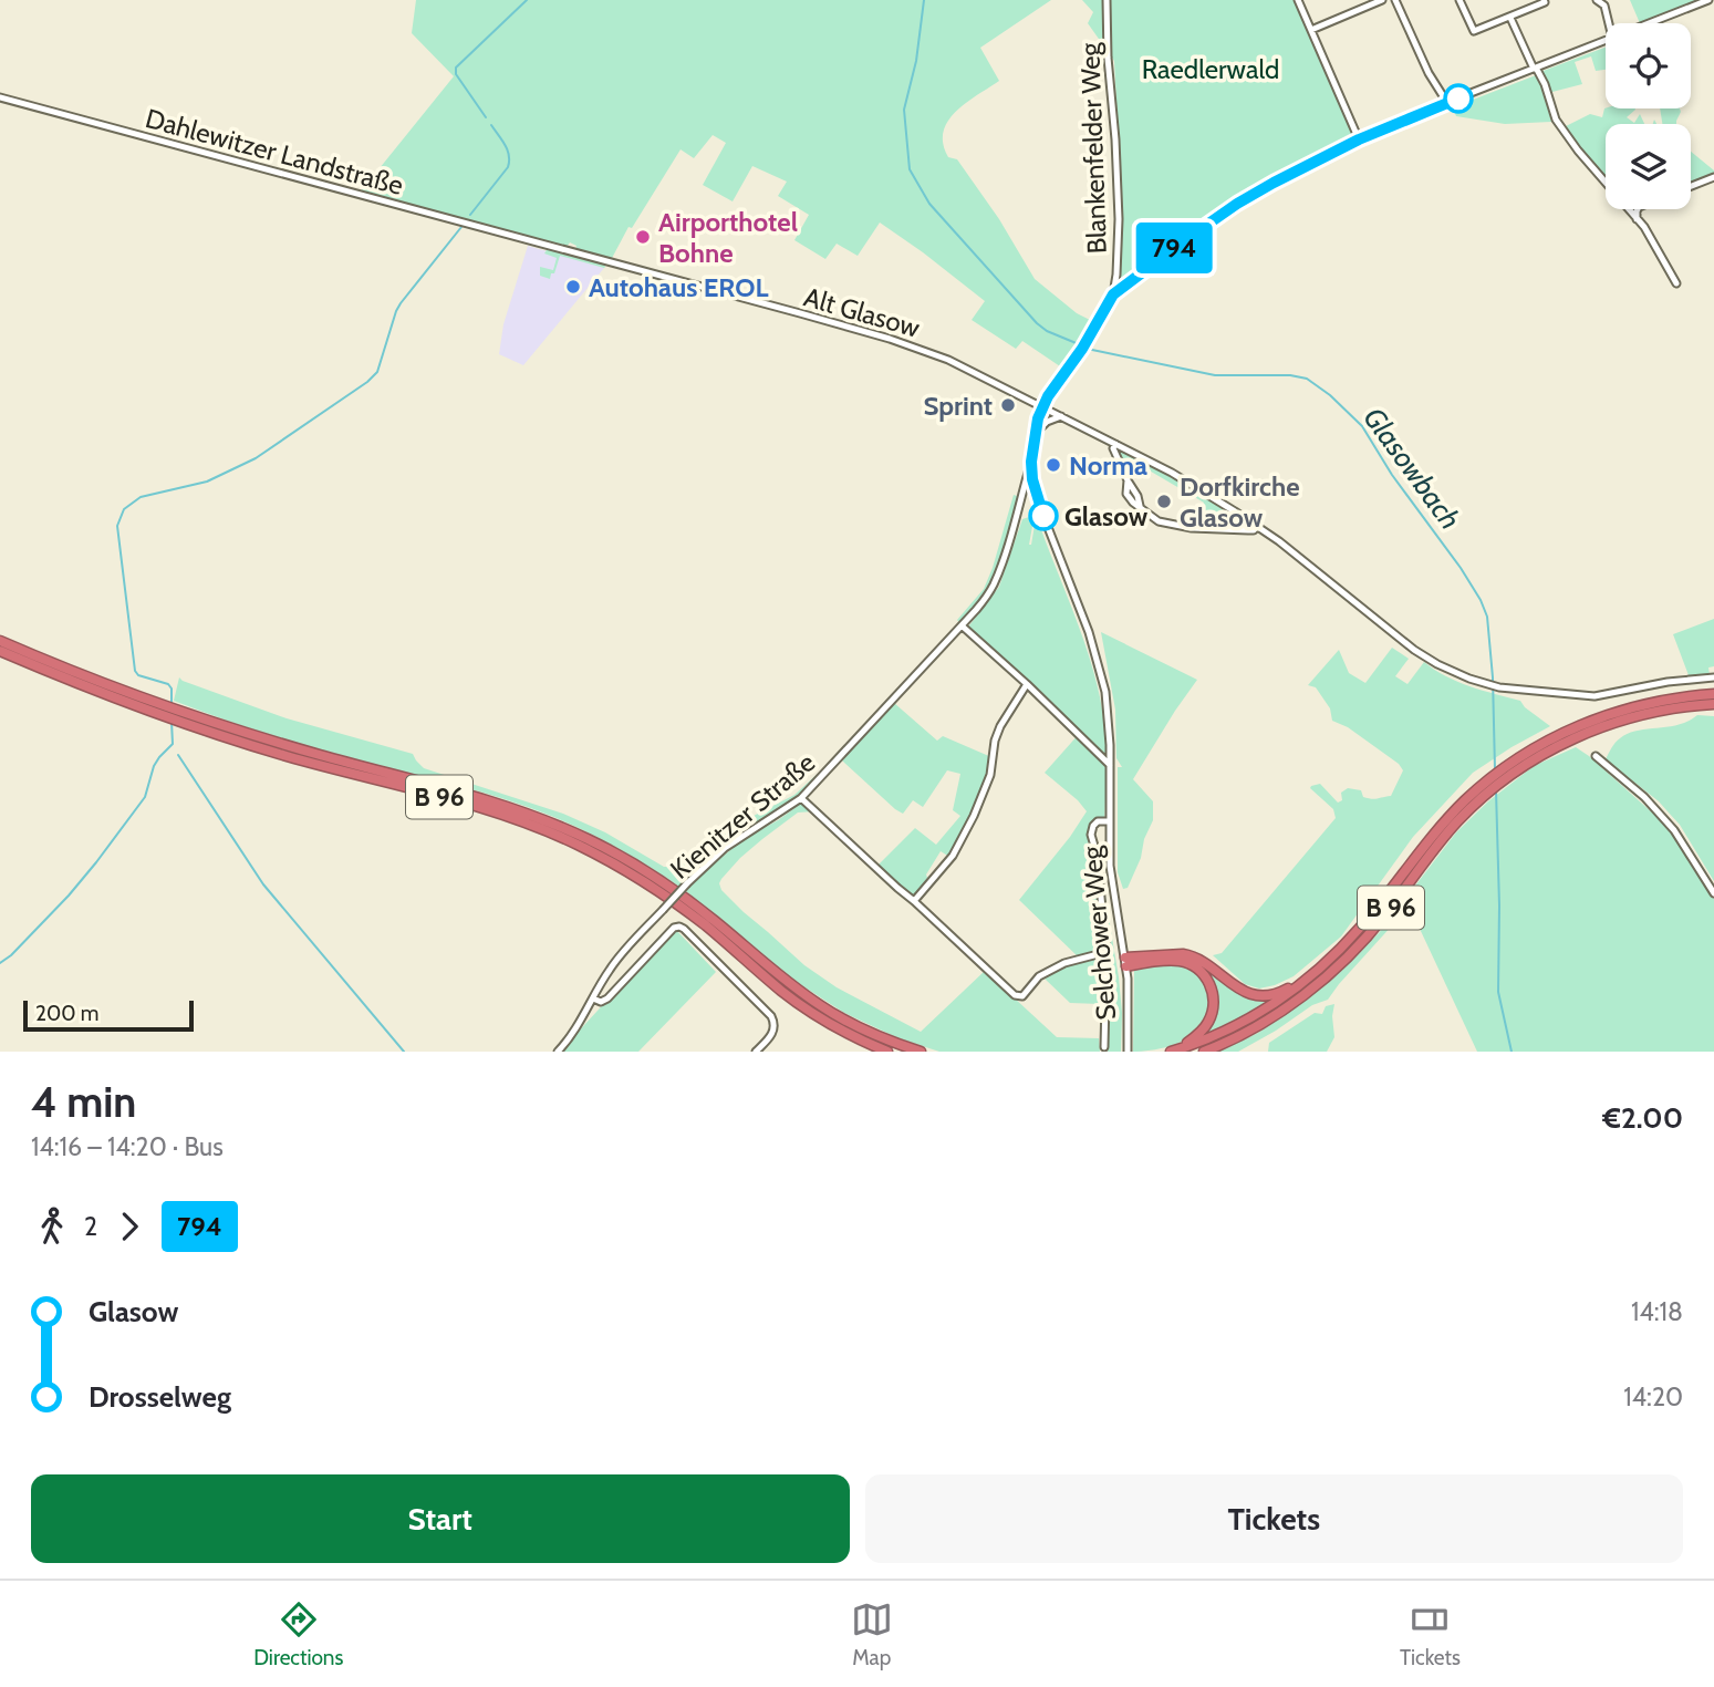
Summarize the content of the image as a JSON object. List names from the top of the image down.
{
  "streets": {
    "highway": ["B 96"],
    "street": [
      "Blankenfelder Weg",
      "Dahlewitzer Landstraße",
      "Alt Glasow",
      "Kienitzer Straße",
      "Selchower Weg"
    ]
  },
  "crossings": [
    ["Blankenfelder Weg", "Selchower Weg"],
    ["Dahlewitzer Landstraße", "Alt Glasow"],
    ["Alt Glasow", "Selchower Weg"],
    ["Kienitzer Straße", "Selchower Weg"]
  ],
  "water": ["Glasowbach"],
  "parks": ["Raedlerwald"],
  "places": [
    "Airporthotel Bohne",
    "Autohaus EROL",
    "Sprint",
    "Norma",
    "Dorfkirche Glasow",
    "Glasow"
  ],
  "lines": ["bus line 794"],
  "scale_bar": "200 m",
  "page": {
    "on_map": "794",
    "scale": "200 m",
    "heading": ["4 min", "14:16 – 14:20 · Bus", "€2.00"],
    "legs": ["2", "794"],
    "list": [
      {
        "name": "Glasow",
        "value": "14:18"
      },
      {
        "name": "Drosselweg",
        "value": "14:20"
      }
    ],
    "buttons": ["Start", "Tickets"],
    "tabs": ["Directions", "Map", "Tickets"]
  }
}
